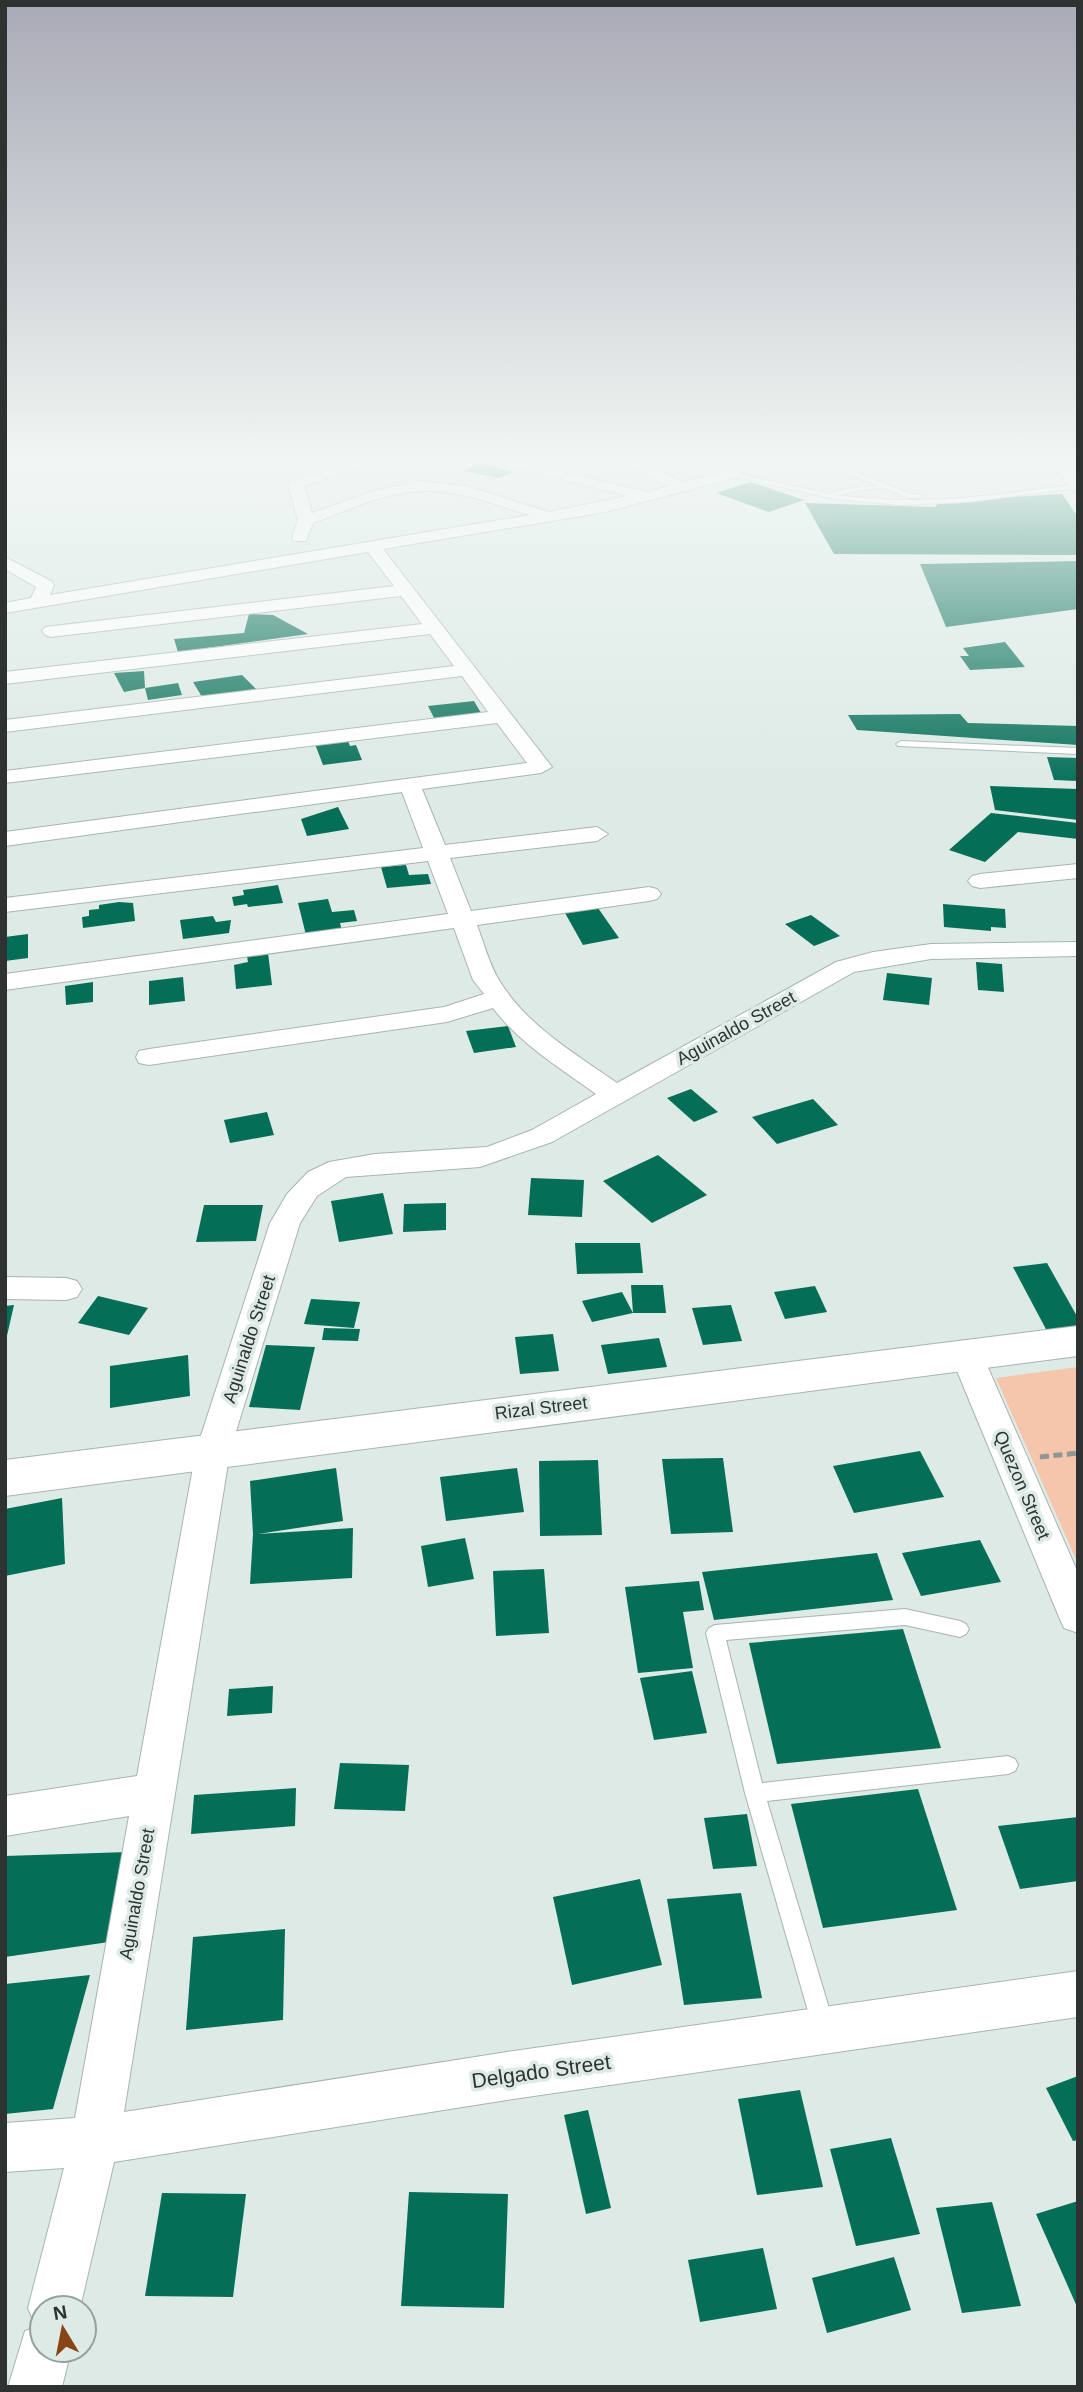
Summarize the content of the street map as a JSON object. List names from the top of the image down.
{
  "streets": {
    "street": [
      "Aguinaldo Street",
      "Rizal Street",
      "Quezon Street",
      "Delgado Street"
    ]
  },
  "crossings": [
    ["Aguinaldo Street", "Rizal Street"],
    ["Aguinaldo Street", "Delgado Street"],
    ["Rizal Street", "Quezon Street"]
  ],
  "north": "top"
}
